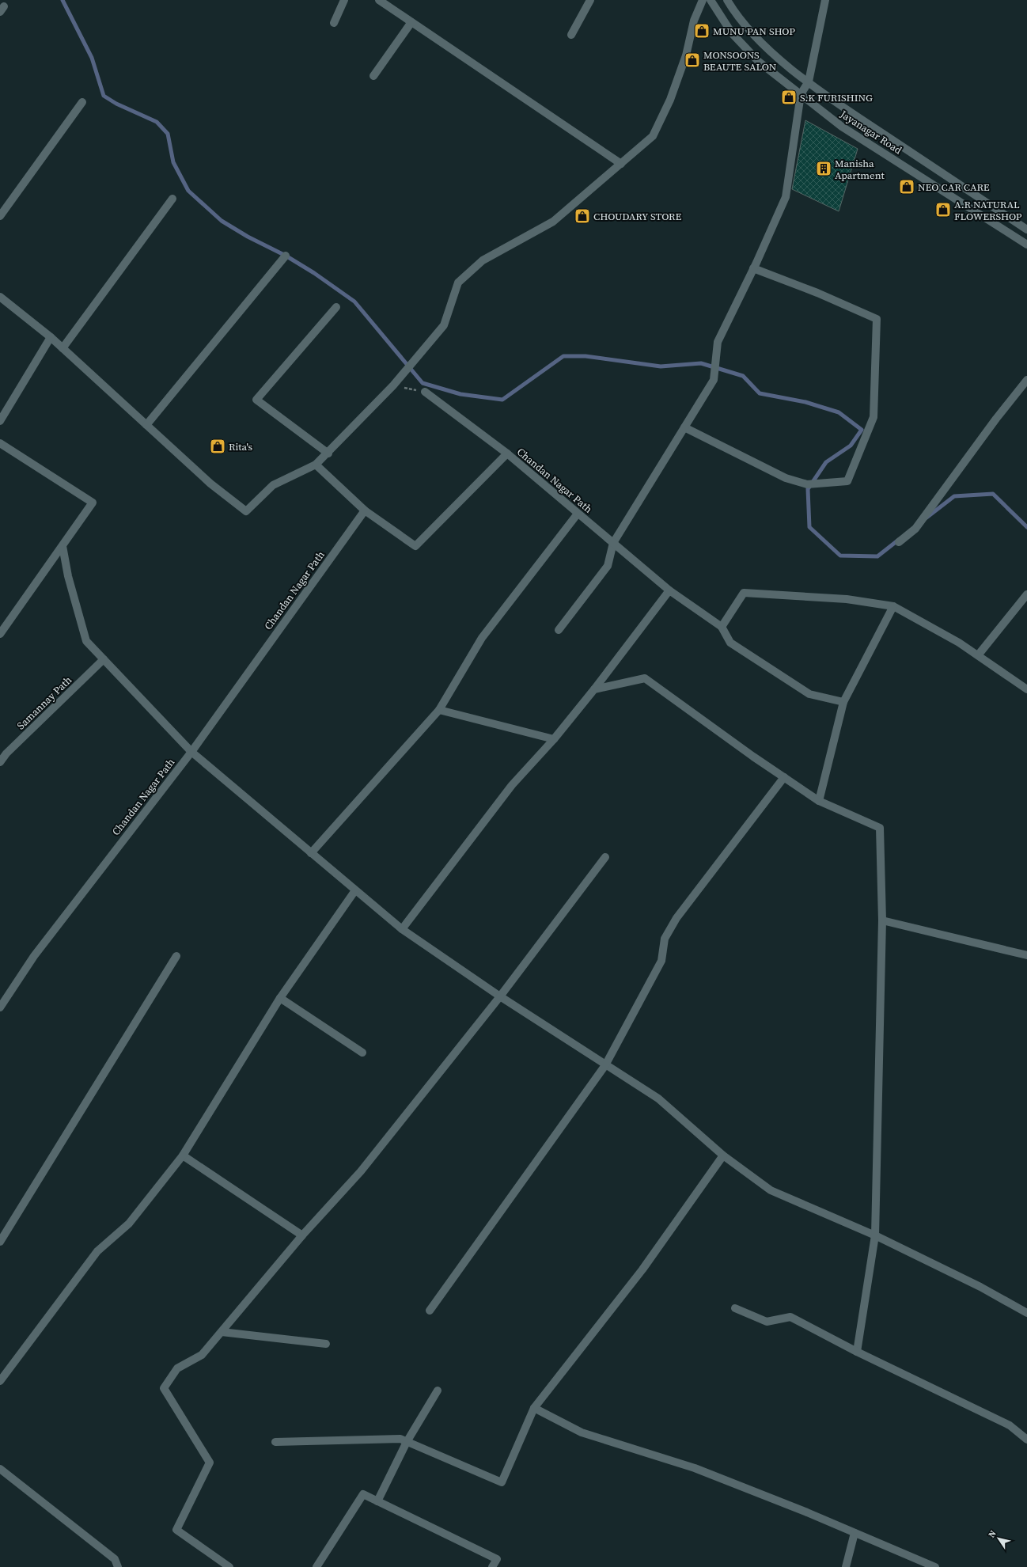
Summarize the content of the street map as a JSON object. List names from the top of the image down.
{
  "streets": {
    "street": ["Jayanagar Road", "Chandan Nagar Path", "Samannay Path"]
  },
  "places": {
    "shop": [
      "MUNU PAN SHOP",
      "MONSOONS BEAUTE SALON",
      "S.K FURISHING",
      "NEO CAR CARE",
      "A.R NATURAL FLOWERSHOP",
      "CHOUDARY STORE",
      "Rita's"
    ],
    "building": ["Manisha Apartment"]
  },
  "north": "top left"
}
